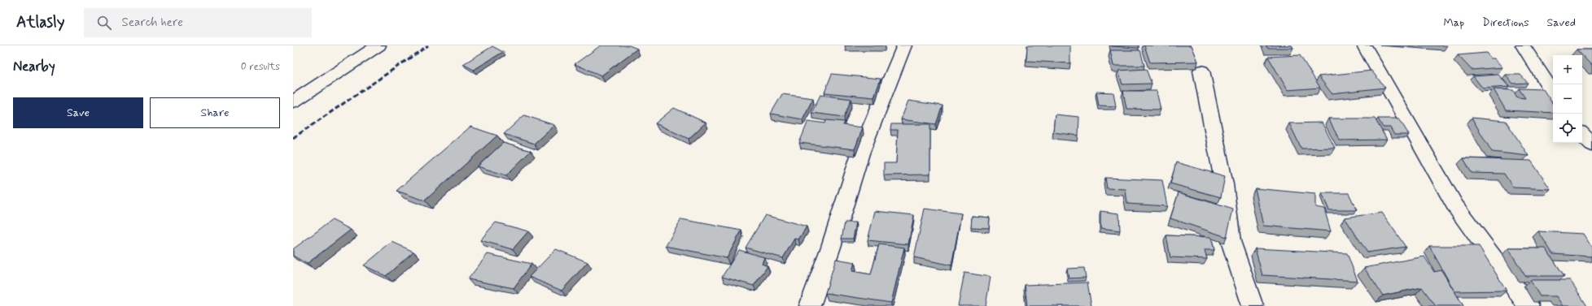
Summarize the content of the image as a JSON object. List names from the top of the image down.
{
  "page": {
    "header": "Atlasly",
    "search": "Search here",
    "nav": ["Map", "Directions", "Saved"],
    "heading": ["Nearby", "0 results"],
    "map_buttons": ["+", "−"],
    "buttons": ["Save", "Share"]
  }
}
